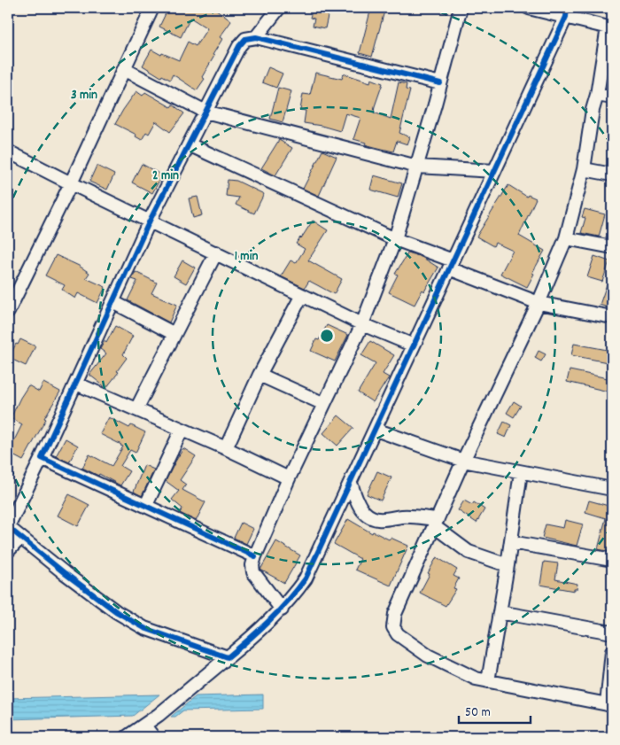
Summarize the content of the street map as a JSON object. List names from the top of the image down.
{
  "scale_bar": "50 m",
  "rings": ["3 min", "2 min", "1 min"]
}
